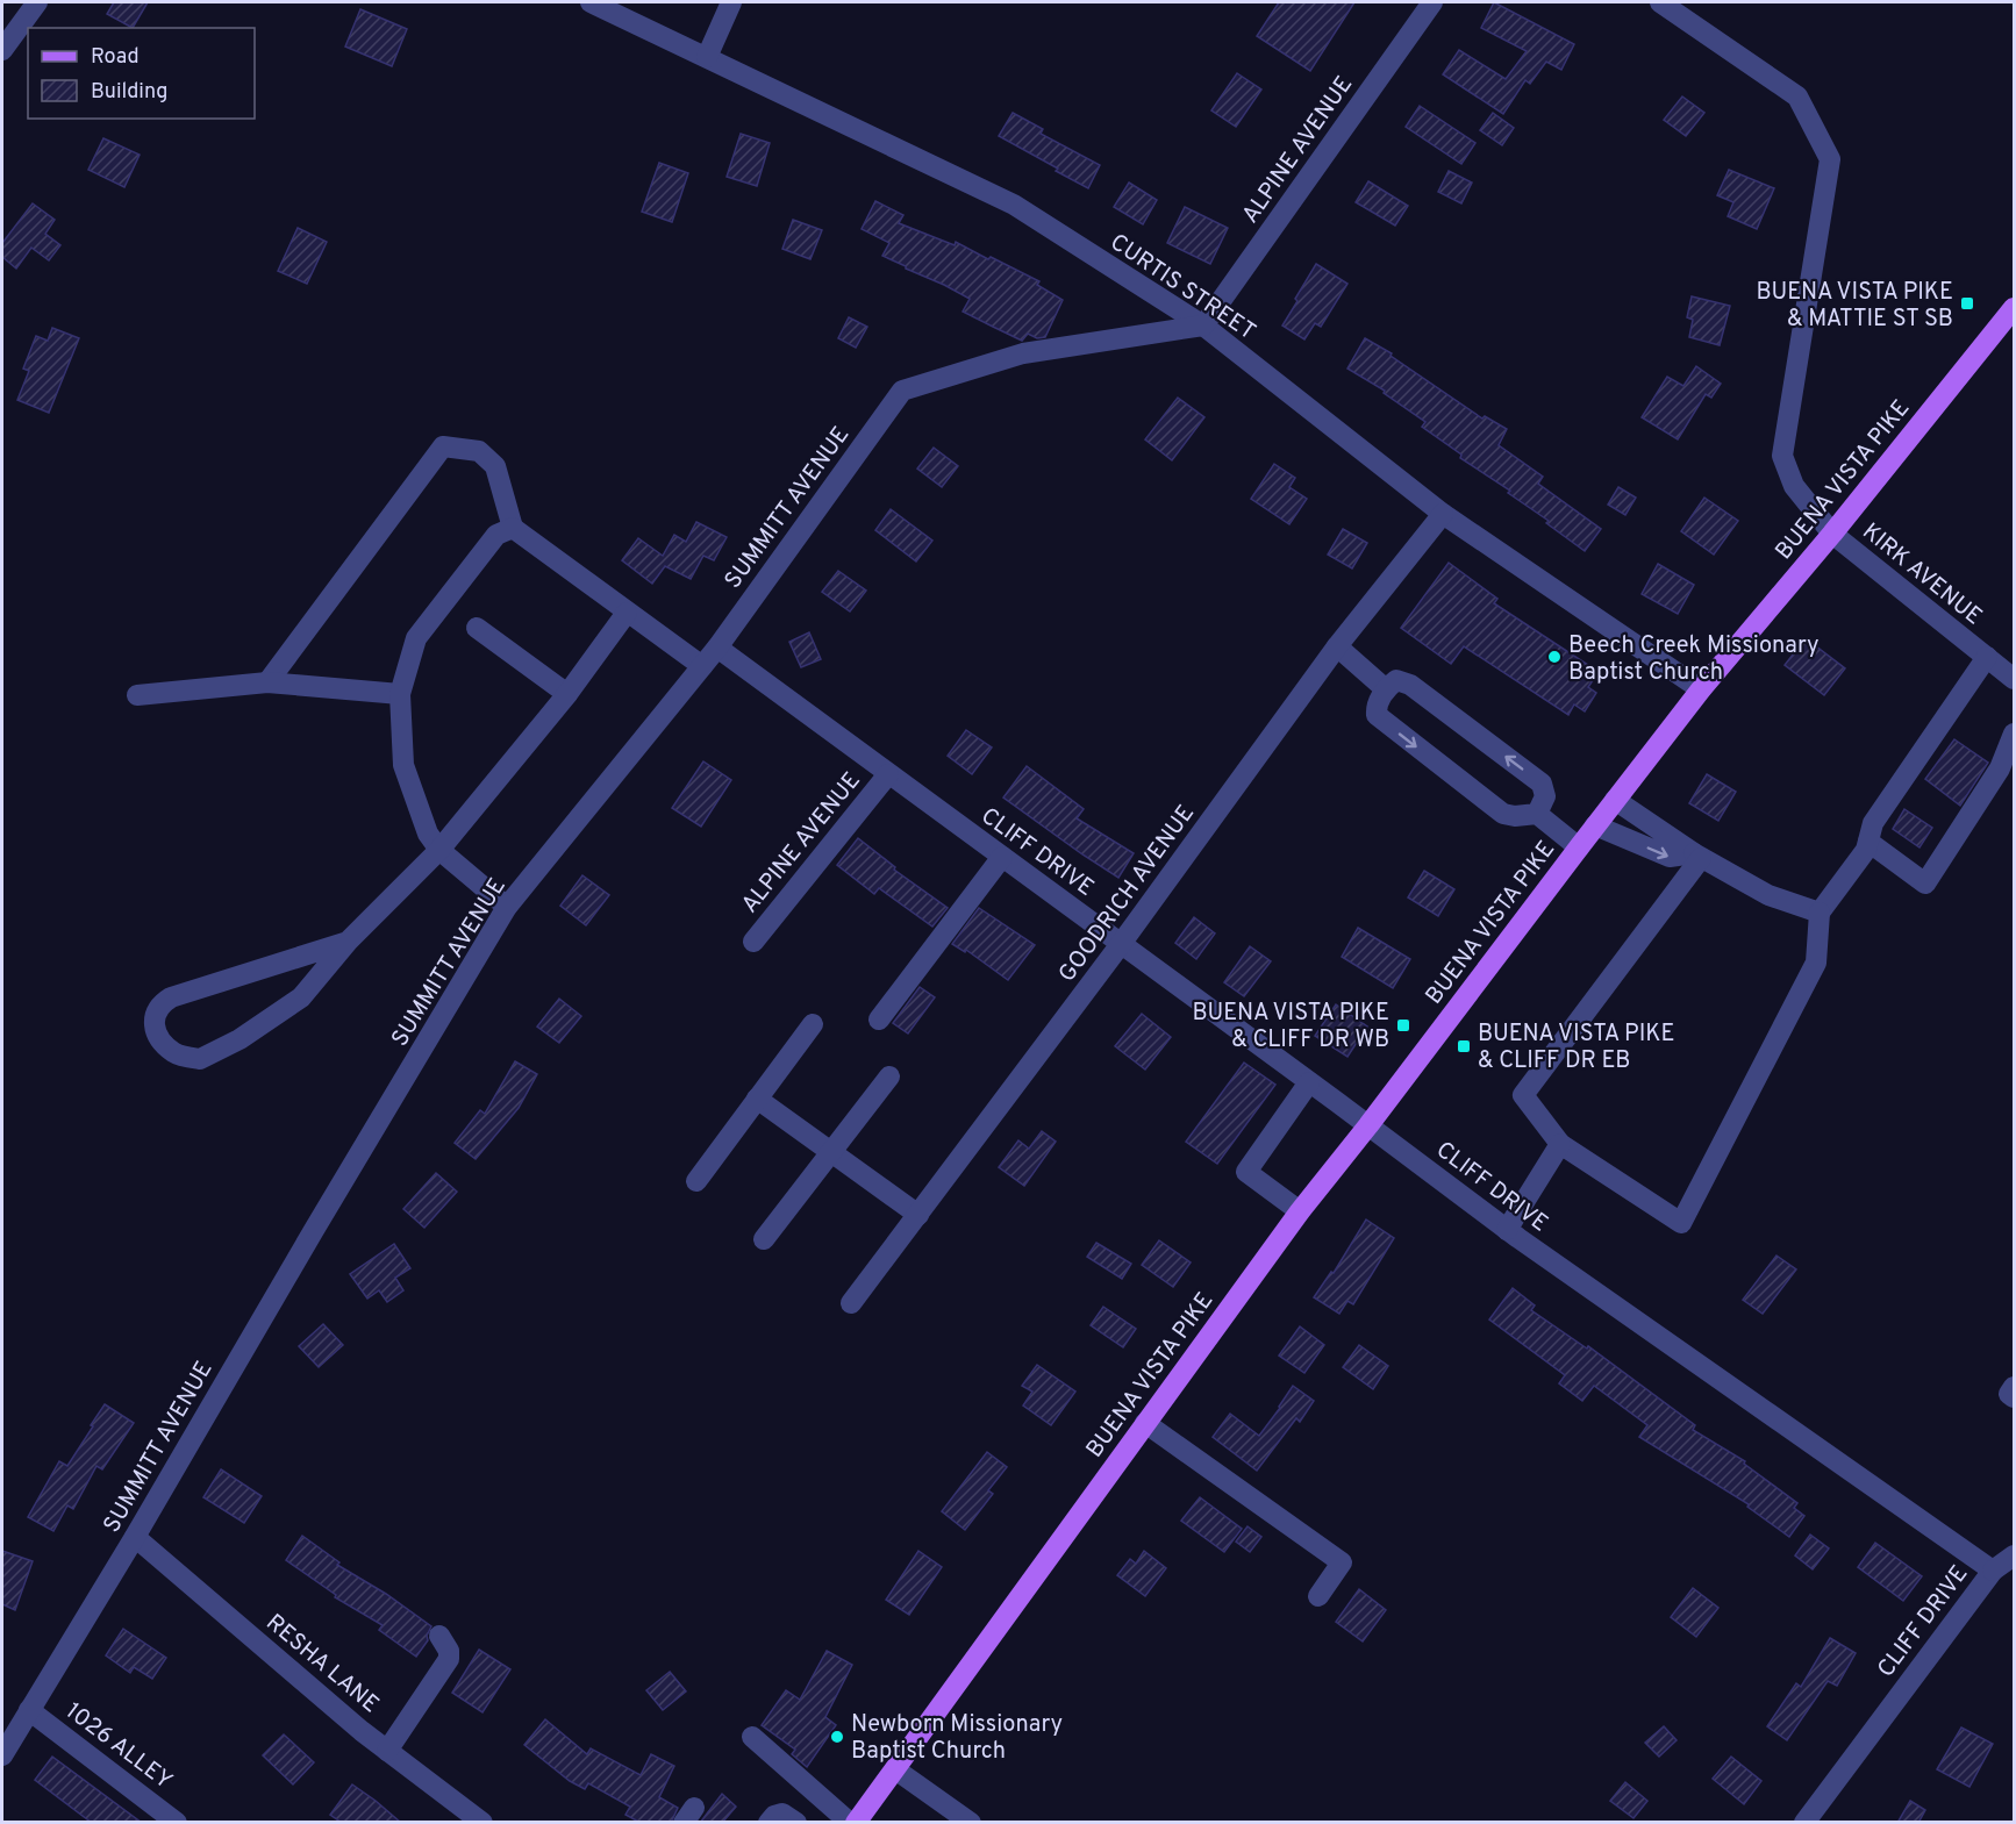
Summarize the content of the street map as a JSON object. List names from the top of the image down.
{
  "streets": {
    "main road": ["BUENA VISTA PIKE"],
    "street": [
      "ALPINE AVENUE",
      "CURTIS STREET",
      "SUMMITT AVENUE",
      "KIRK AVENUE",
      "CLIFF DRIVE",
      "GOODRICH AVENUE",
      "RESHA LANE",
      "1026 ALLEY"
    ]
  },
  "crossings": [
    ["ALPINE AVENUE", "CURTIS STREET"],
    ["ALPINE AVENUE", "SUMMITT AVENUE"],
    ["ALPINE AVENUE", "CLIFF DRIVE"],
    ["CURTIS STREET", "BUENA VISTA PIKE"],
    ["CURTIS STREET", "SUMMITT AVENUE"],
    ["CURTIS STREET", "GOODRICH AVENUE"],
    ["BUENA VISTA PIKE", "KIRK AVENUE"],
    ["BUENA VISTA PIKE", "CLIFF DRIVE"],
    ["SUMMITT AVENUE", "CLIFF DRIVE"],
    ["SUMMITT AVENUE", "RESHA LANE"],
    ["SUMMITT AVENUE", "1026 ALLEY"],
    ["CLIFF DRIVE", "GOODRICH AVENUE"]
  ],
  "places": {
    "transit": ["BUENA VISTA PIKE & MATTIE ST SB", "BUENA VISTA PIKE & CLIFF DR WB", "BUENA VISTA PIKE & CLIFF DR EB"],
    "other": ["Beech Creek Missionary Baptist Church", "Newborn Missionary Baptist Church"]
  },
  "legend": ["Road", "Building"]
}
